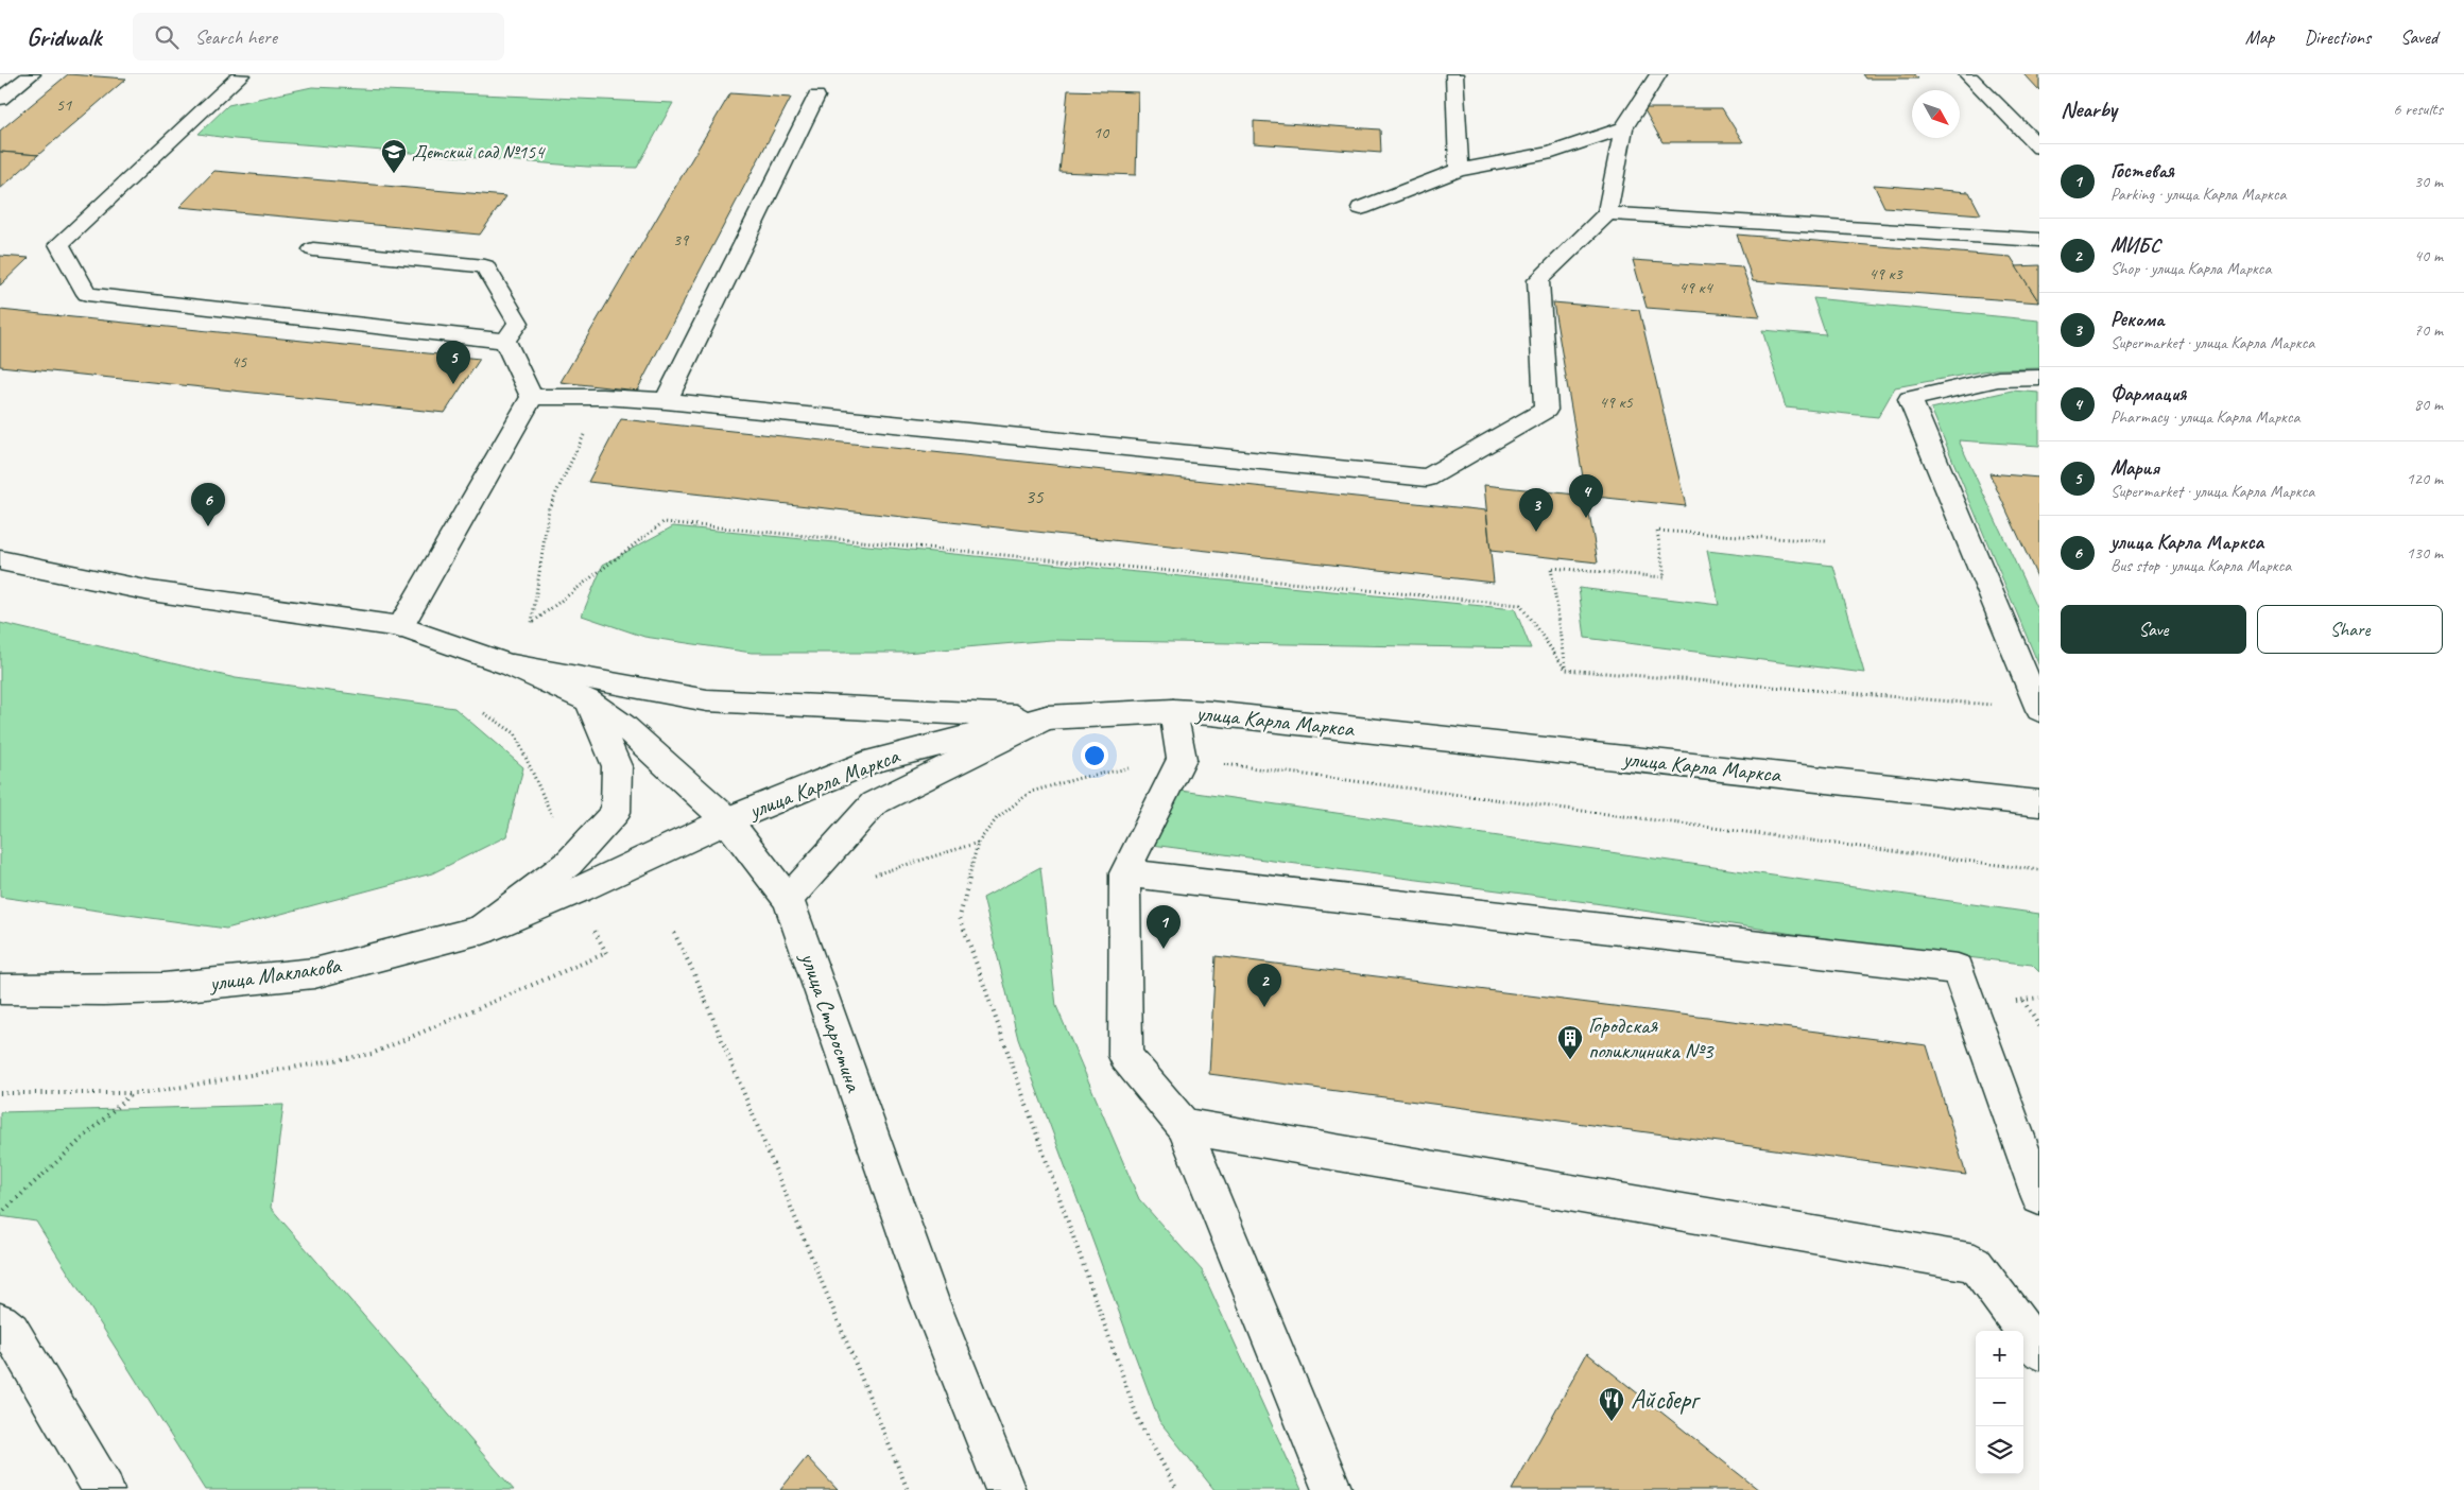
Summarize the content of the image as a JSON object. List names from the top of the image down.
{
  "streets": {
    "street": ["улица Карла Маркса", "улица Маклакова", "улица Старостина"]
  },
  "crossings": [
    ["улица Карла Маркса", "улица Маклакова"],
    ["улица Карла Маркса", "улица Старостина"]
  ],
  "places": {
    "school or university": ["Детский сад №154"],
    "building": ["Городская поликлиника №3"],
    "restaurant": ["Айсберг"]
  },
  "house_numbers": [
    "51",
    "10",
    "39",
    "49 к3",
    "49 к4",
    "45",
    "49 к5",
    "35"
  ],
  "north": "bottom right",
  "page": {
    "header": "Gridwalk",
    "search": "Search here",
    "nav": ["Map", "Directions", "Saved"],
    "heading": ["Nearby", "6 results"],
    "list": [
      {
        "mark": "1",
        "name": "Гостевая",
        "note": "Parking · улица Карла Маркса",
        "value": "30 m"
      },
      {
        "mark": "2",
        "name": "МИБС",
        "note": "Shop · улица Карла Маркса",
        "value": "40 m"
      },
      {
        "mark": "3",
        "name": "Рекома",
        "note": "Supermarket · улица Карла Маркса",
        "value": "70 m"
      },
      {
        "mark": "4",
        "name": "Фармация",
        "note": "Pharmacy · улица Карла Маркса",
        "value": "80 m"
      },
      {
        "mark": "5",
        "name": "Мария",
        "note": "Supermarket · улица Карла Маркса",
        "value": "120 m"
      },
      {
        "mark": "6",
        "name": "улица Карла Маркса",
        "note": "Bus stop · улица Карла Маркса",
        "value": "130 m"
      }
    ],
    "pins": [
      "5",
      "4",
      "6",
      "3",
      "1",
      "2"
    ],
    "buttons": ["Save", "Share"],
    "map_buttons": ["+", "−"]
  }
}
